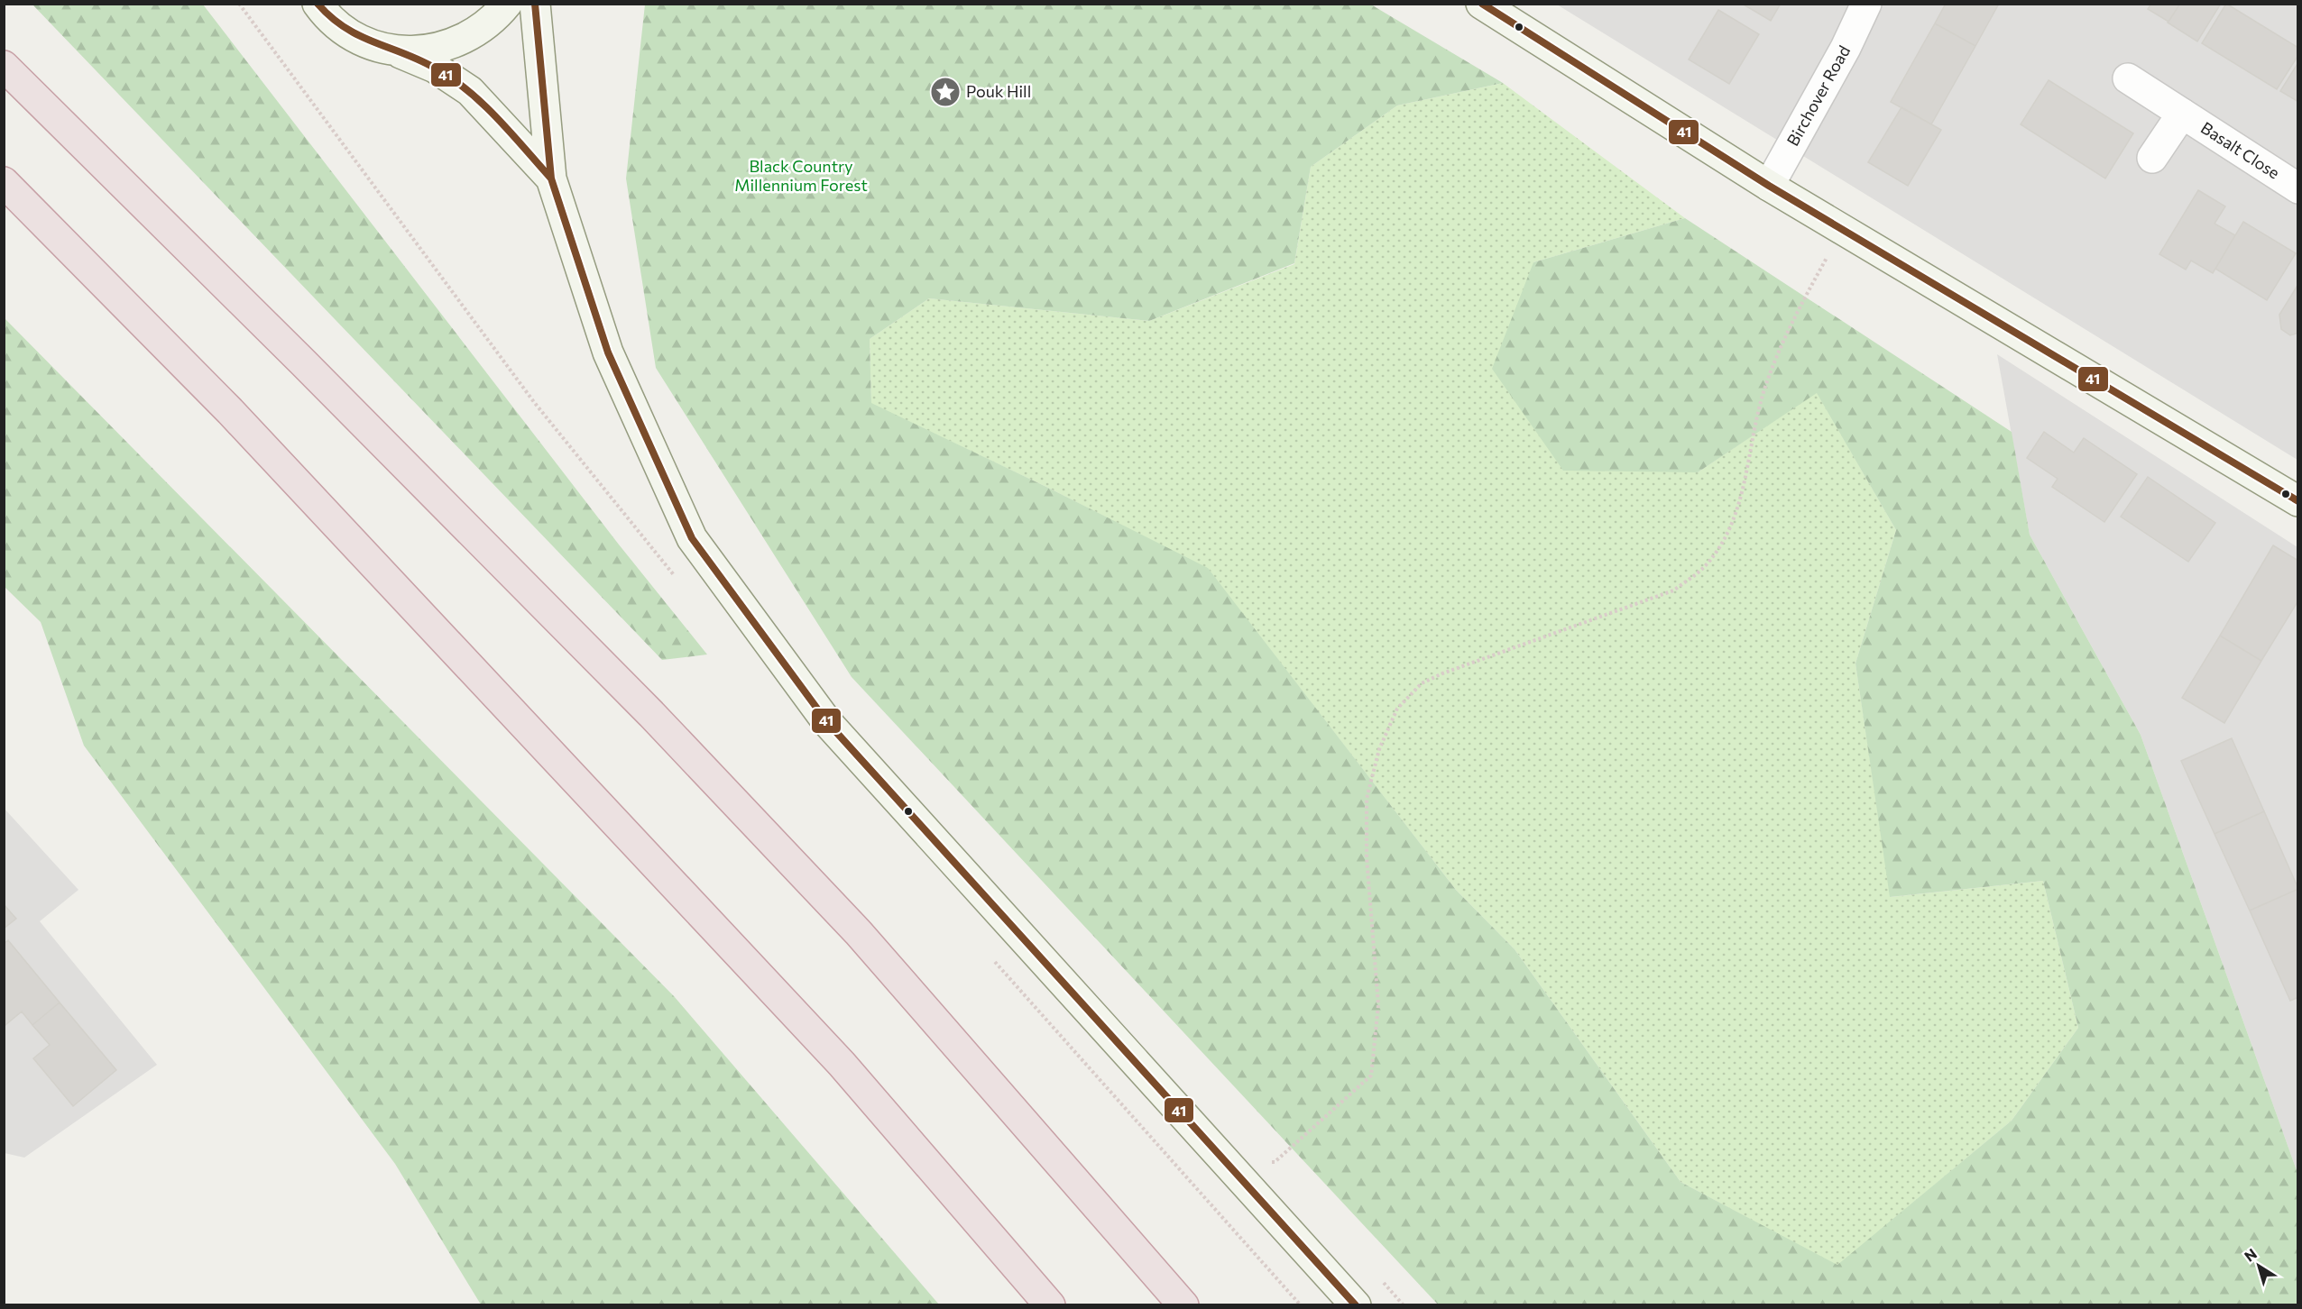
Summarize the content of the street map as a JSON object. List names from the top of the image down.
{
  "streets": {
    "street": ["Birchover Road", "Basalt Close"]
  },
  "parks": ["Black Country Millennium Forest"],
  "places": {
    "place": ["Pouk Hill"]
  },
  "lines": ["transit line 41"],
  "north": "top left"
}
